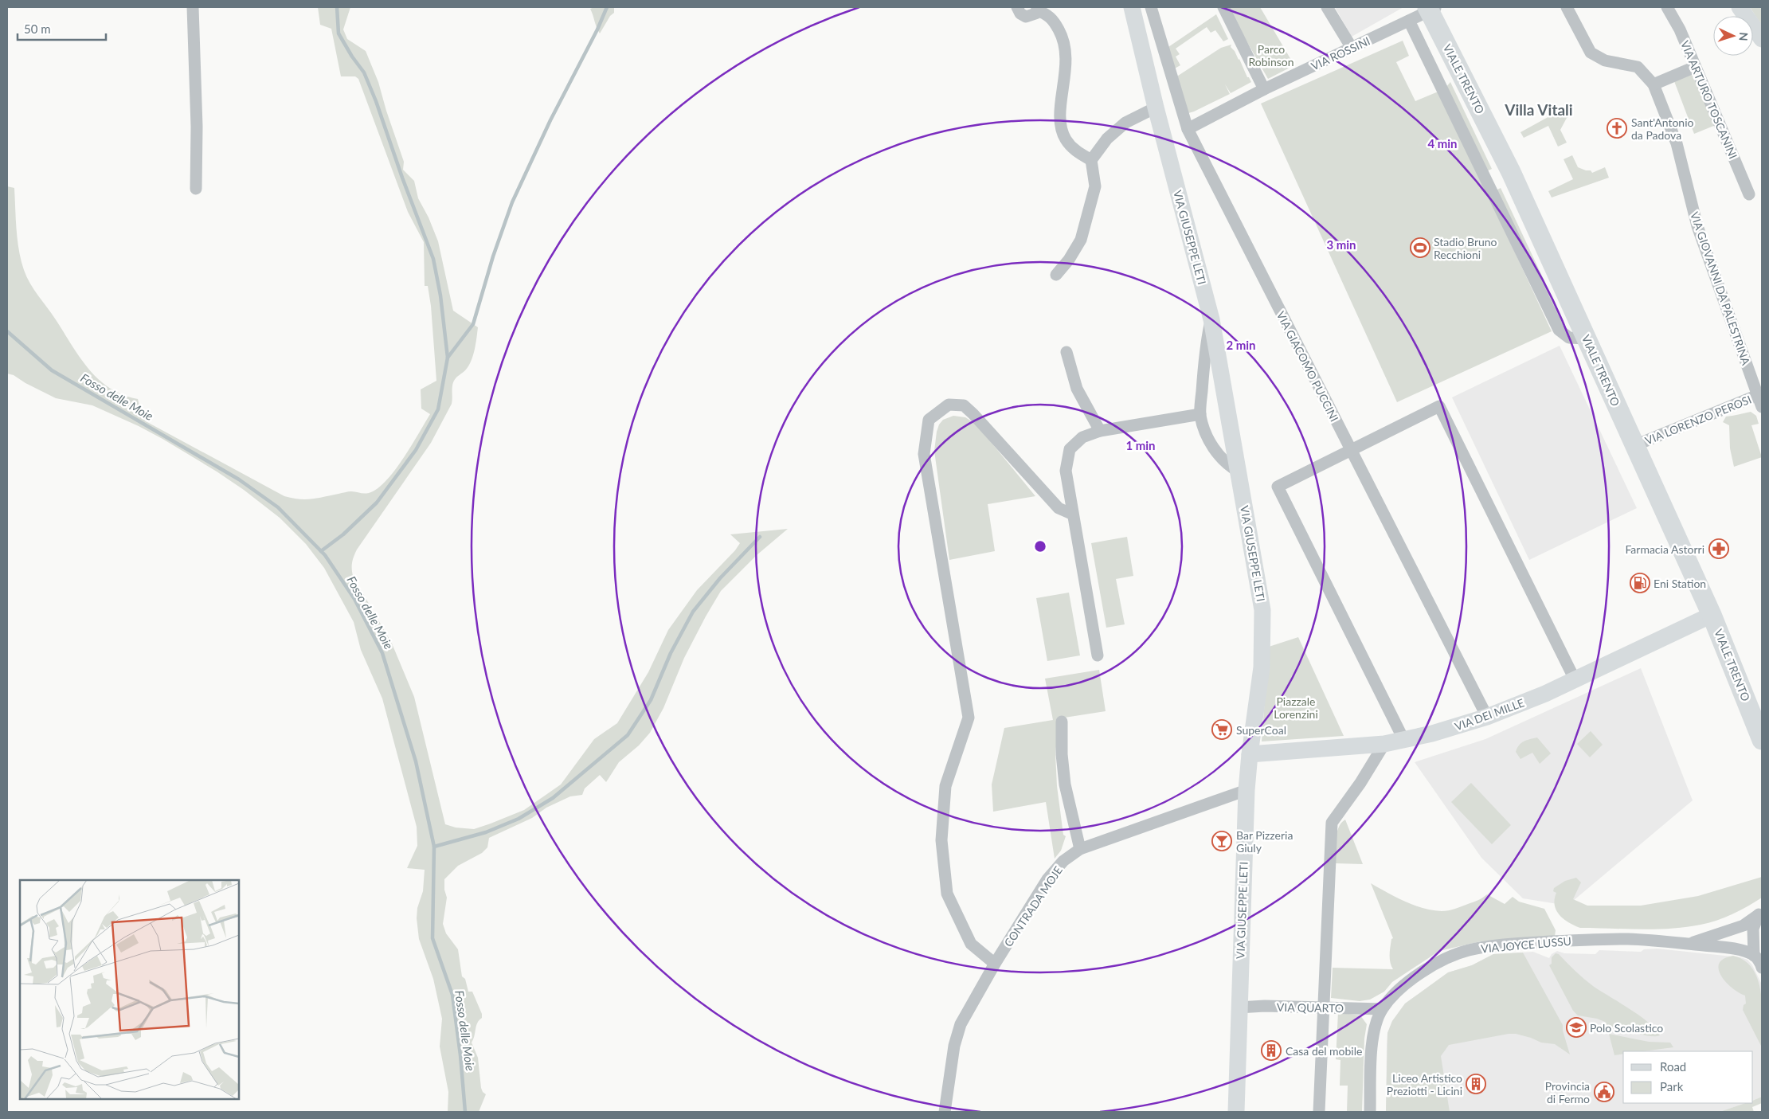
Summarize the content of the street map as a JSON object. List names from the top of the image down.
{
  "streets": {
    "main road": ["VIALE TRENTO", "VIA GIUSEPPE LETI", "VIA DEI MILLE"],
    "street": [
      "VIA ROSSINI",
      "VIA ARTURO TOSCANINI",
      "VIA GIOVANNI DA PALESTRINA",
      "VIA GIACOMO PUCCINI",
      "VIA LORENZO PEROSI",
      "CONTRADA MOJE",
      "VIA JOYCE LUSSU",
      "VIA QUARTO"
    ]
  },
  "crossings": [
    ["VIA ROSSINI", "VIALE TRENTO"],
    ["VIA ROSSINI", "VIA GIACOMO PUCCINI"],
    ["VIALE TRENTO", "VIA LORENZO PEROSI"],
    ["VIALE TRENTO", "VIA DEI MILLE"],
    ["VIA GIUSEPPE LETI", "VIA DEI MILLE"],
    ["VIA GIUSEPPE LETI", "CONTRADA MOJE"],
    ["VIA GIUSEPPE LETI", "VIA QUARTO"],
    ["VIA GIOVANNI DA PALESTRINA", "VIA LORENZO PEROSI"],
    ["VIA GIACOMO PUCCINI", "VIA DEI MILLE"],
    ["VIA JOYCE LUSSU", "VIA QUARTO"]
  ],
  "districts": ["Villa Vitali"],
  "water": ["Fosso delle Moie"],
  "parks": ["Parco Robinson", "Piazzale Lorenzini"],
  "places": {
    "church": ["Sant'Antonio da Padova"],
    "sports": ["Stadio Bruno Recchioni"],
    "pharmacy": ["Farmacia Astorri"],
    "fuel station": ["Eni Station"],
    "supermarket": ["SuperCoal"],
    "bar": ["Bar Pizzeria Giuly"],
    "school or university": ["Polo Scolastico"],
    "building": ["Casa del mobile", "Liceo Artistico Preziotti - Licini"],
    "public building": ["Provincia di Fermo"]
  },
  "legend": ["Road", "Park"],
  "scale_bar": "50 m",
  "north": "right",
  "rings": [
    "4 min",
    "3 min",
    "2 min",
    "1 min"
  ]
}
